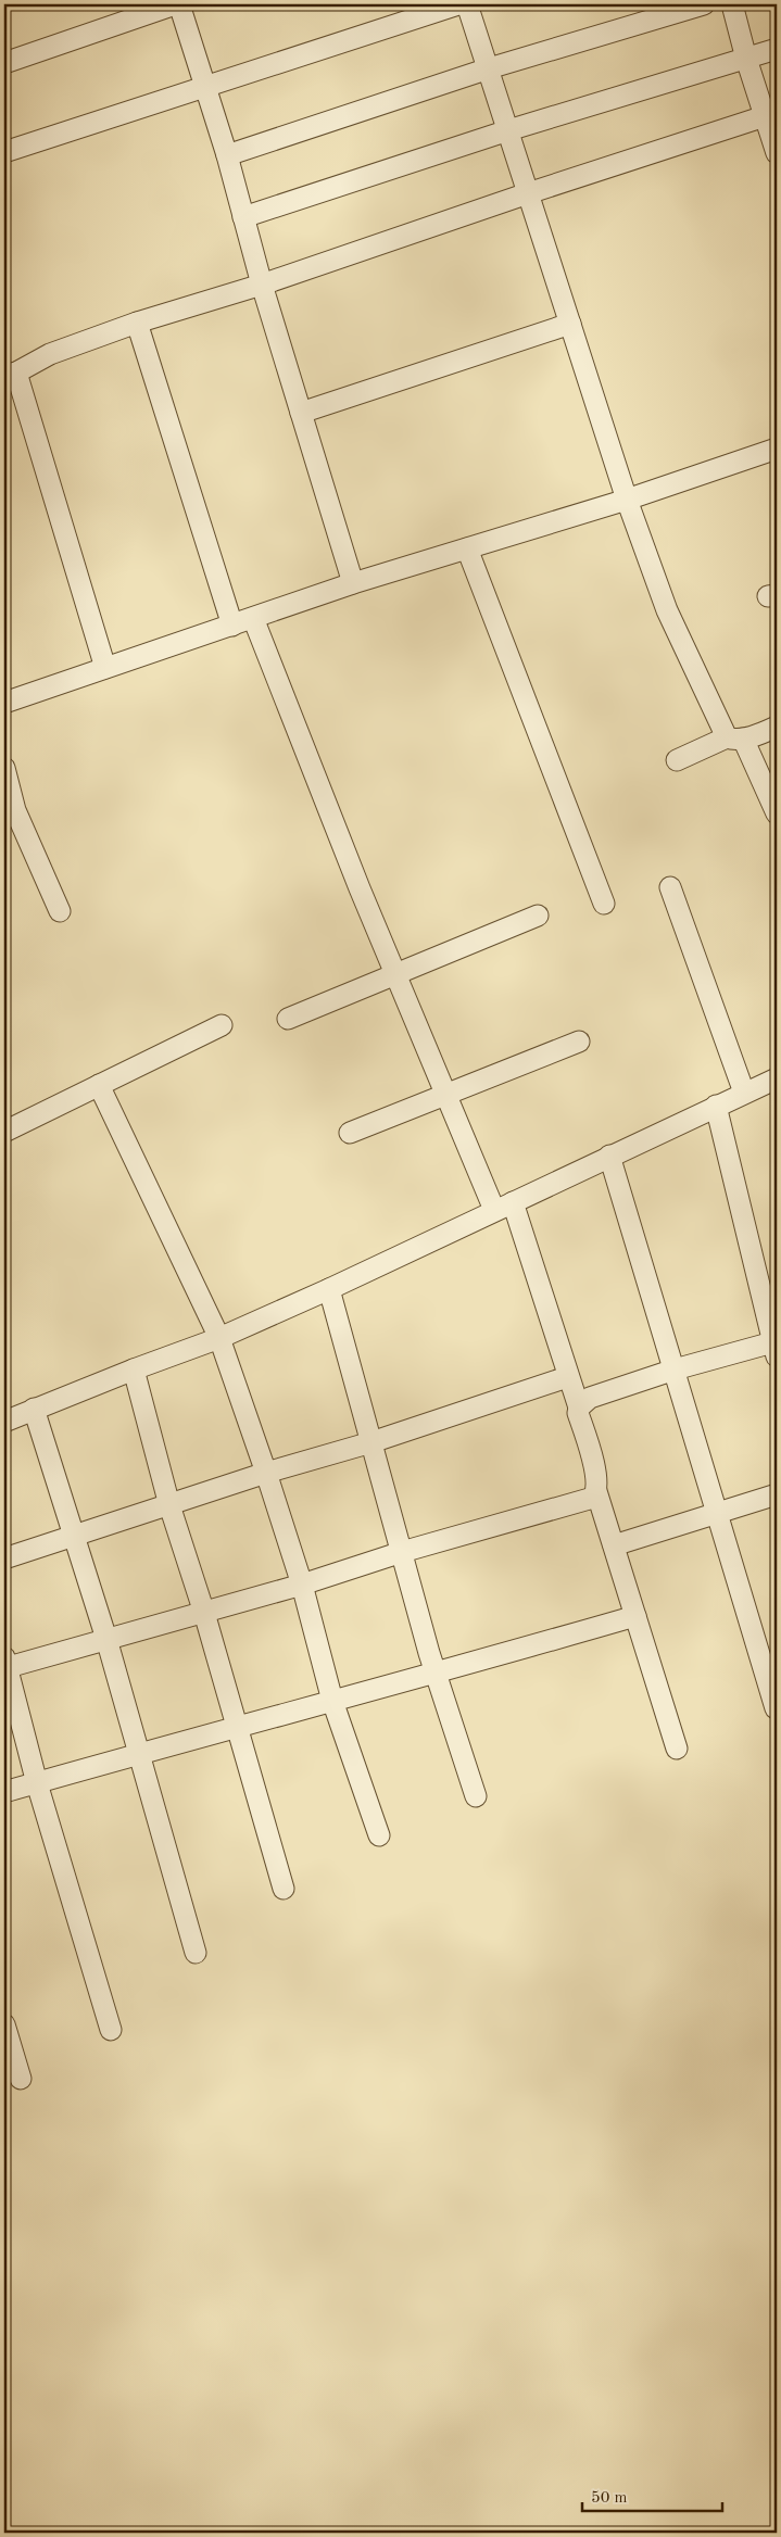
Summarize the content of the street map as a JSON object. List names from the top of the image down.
{
  "scale_bar": "50 m"
}
